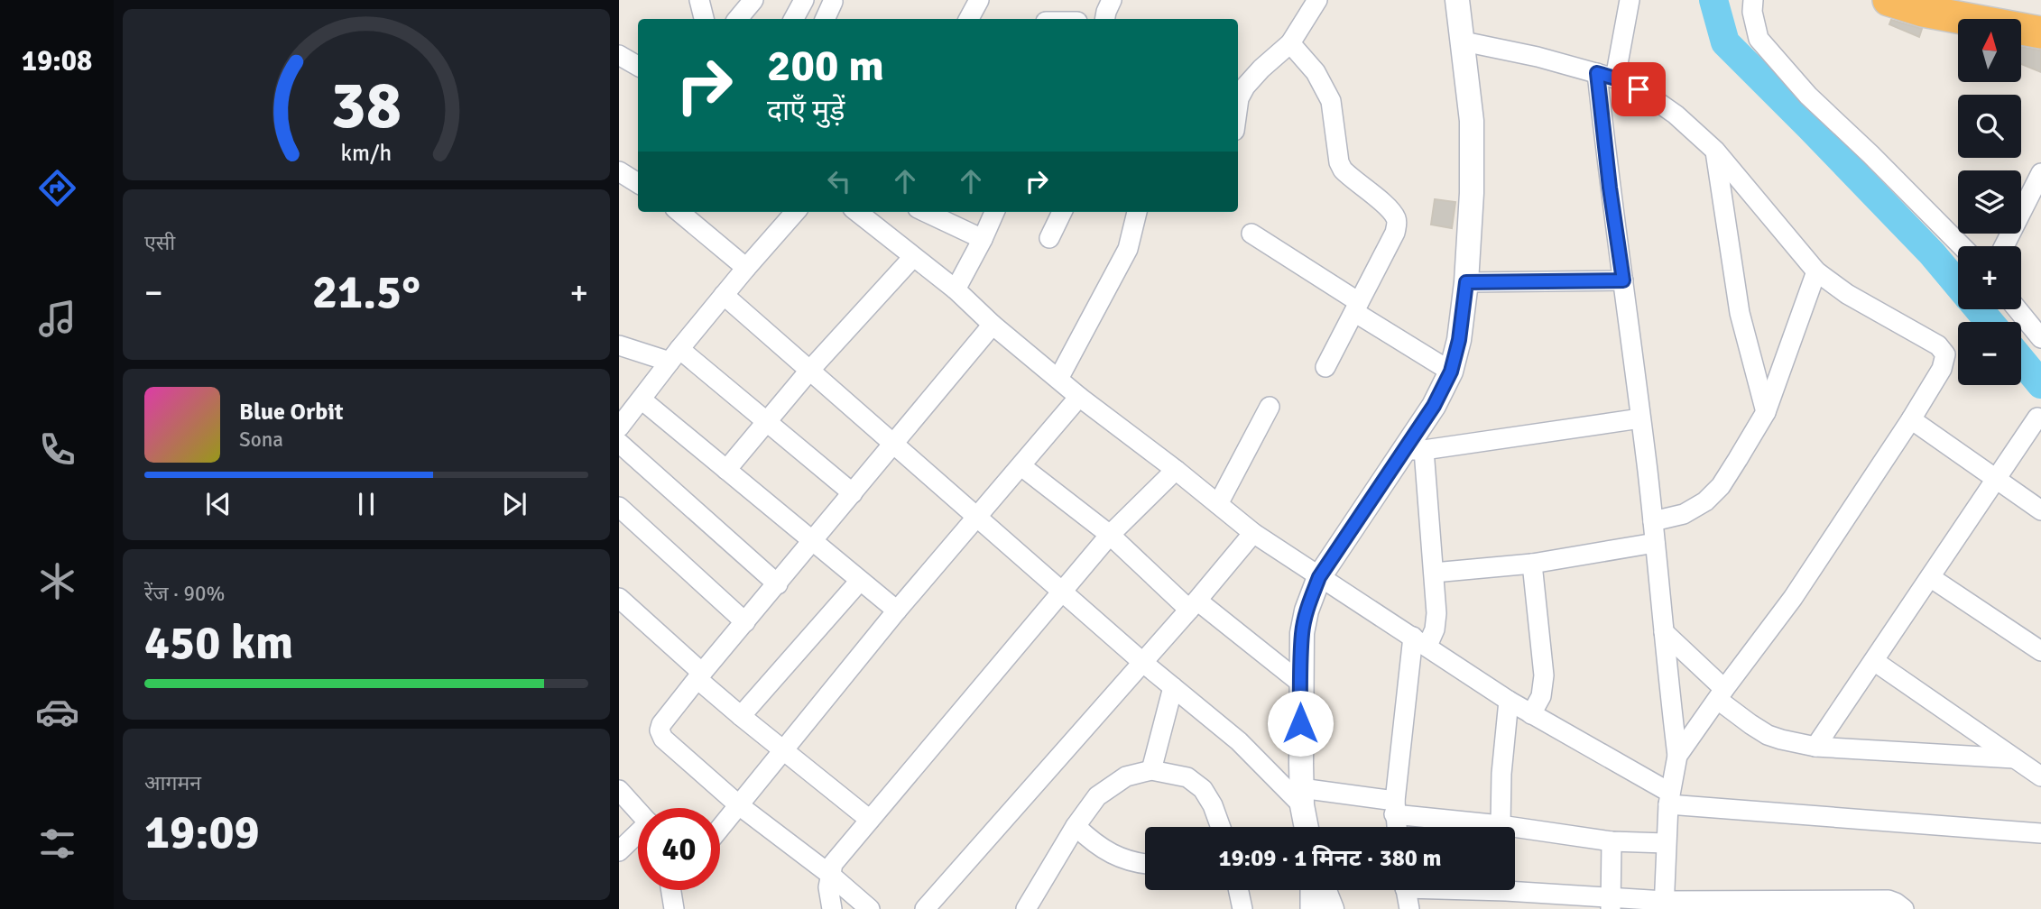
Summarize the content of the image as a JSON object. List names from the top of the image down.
{
  "north": "top",
  "page": {
    "tabs": "19:08",
    "map_buttons": ["+", "−"],
    "turn": ["200 m", "दाएँ मुड़ें"],
    "tile": [
      "एसी",
      ["रेंज · 90%", "450 km"],
      ["आगमन", "19:09"]
    ],
    "heat": ["−", "21.5°", "+"],
    "song": ["Blue Orbit", "Sona"],
    "limit": "40",
    "trip": "19:09 · 1 मिनट · 380 m",
    "gauge": ["38", "km/h"]
  }
}
